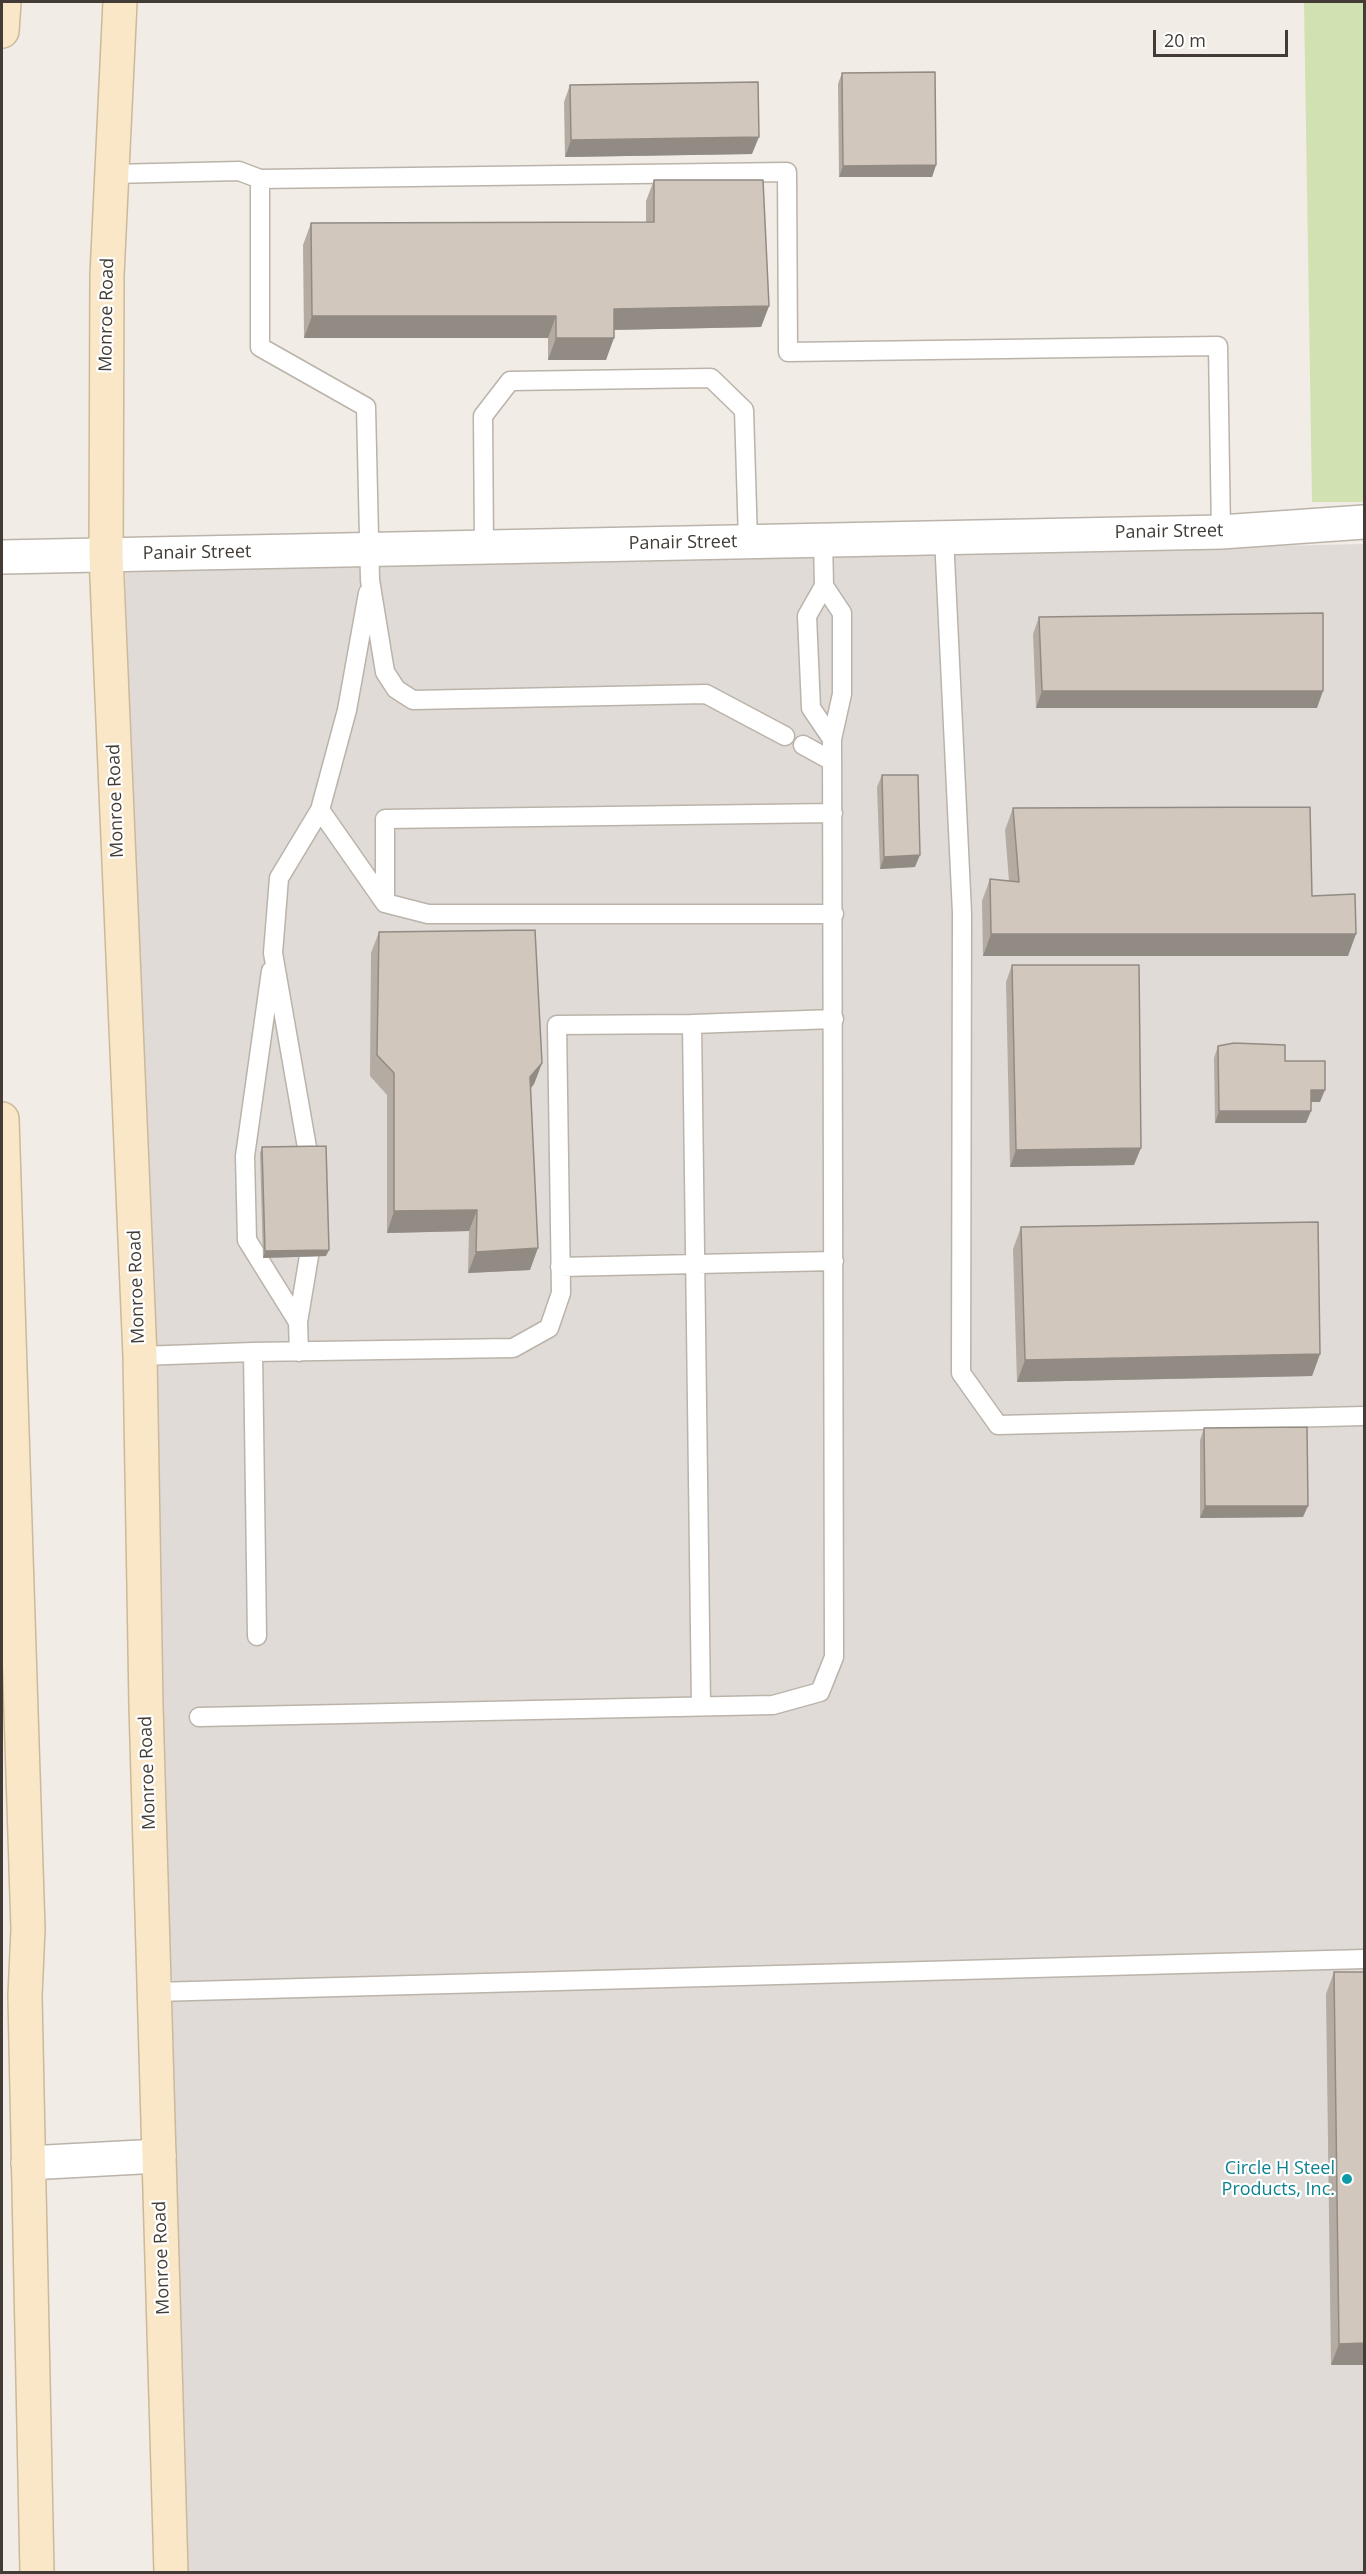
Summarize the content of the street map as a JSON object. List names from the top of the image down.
{
  "streets": {
    "main road": ["Monroe Road"],
    "street": ["Panair Street"]
  },
  "crossings": [
    ["Monroe Road", "Panair Street"]
  ],
  "places": ["Circle H Steel Products, Inc."],
  "scale_bar": "20 m"
}
